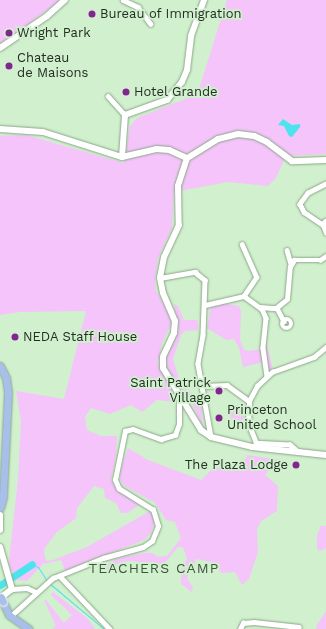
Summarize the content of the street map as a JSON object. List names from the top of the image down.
{
  "districts": ["TEACHERS CAMP"],
  "places": [
    "Bureau of Immigration",
    "Wright Park",
    "Chateau de Maisons",
    "Hotel Grande",
    "NEDA Staff House",
    "Saint Patrick Village",
    "Princeton United School",
    "The Plaza Lodge"
  ]
}
